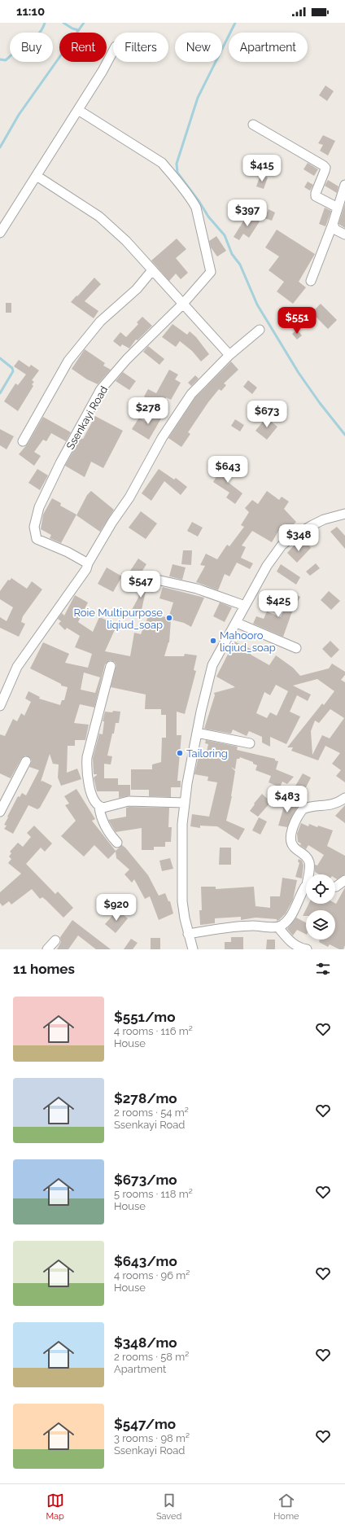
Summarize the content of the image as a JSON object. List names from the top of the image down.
{
  "streets": {
    "street": ["Ssenkayi Road"]
  },
  "places": ["Roie Multipurpose liqiud_soap", "Mahooro liqiud_soap", "Tailoring"],
  "page": {
    "status": "11:10",
    "chip": [
      "Buy",
      "Rent",
      "Filters",
      "New",
      "Apartment"
    ],
    "price": [
      "$415",
      "$397",
      "$551",
      "$278",
      "$673",
      "$643",
      "$348",
      "$547",
      "$425",
      "$483",
      "$920"
    ],
    "heading": "11 homes",
    "list": [
      {
        "name": "$551/mo",
        "note": "4 rooms · 116 m² · House"
      },
      {
        "name": "$278/mo",
        "note": "2 rooms · 54 m² · Ssenkayi Road"
      },
      {
        "name": "$673/mo",
        "note": "5 rooms · 118 m² · House"
      },
      {
        "name": "$643/mo",
        "note": "4 rooms · 96 m² · House"
      },
      {
        "name": "$348/mo",
        "note": "2 rooms · 58 m² · Apartment"
      },
      {
        "name": "$547/mo",
        "note": "3 rooms · 98 m² · Ssenkayi Road"
      }
    ],
    "tabs": ["Map", "Saved", "Home"]
  }
}
